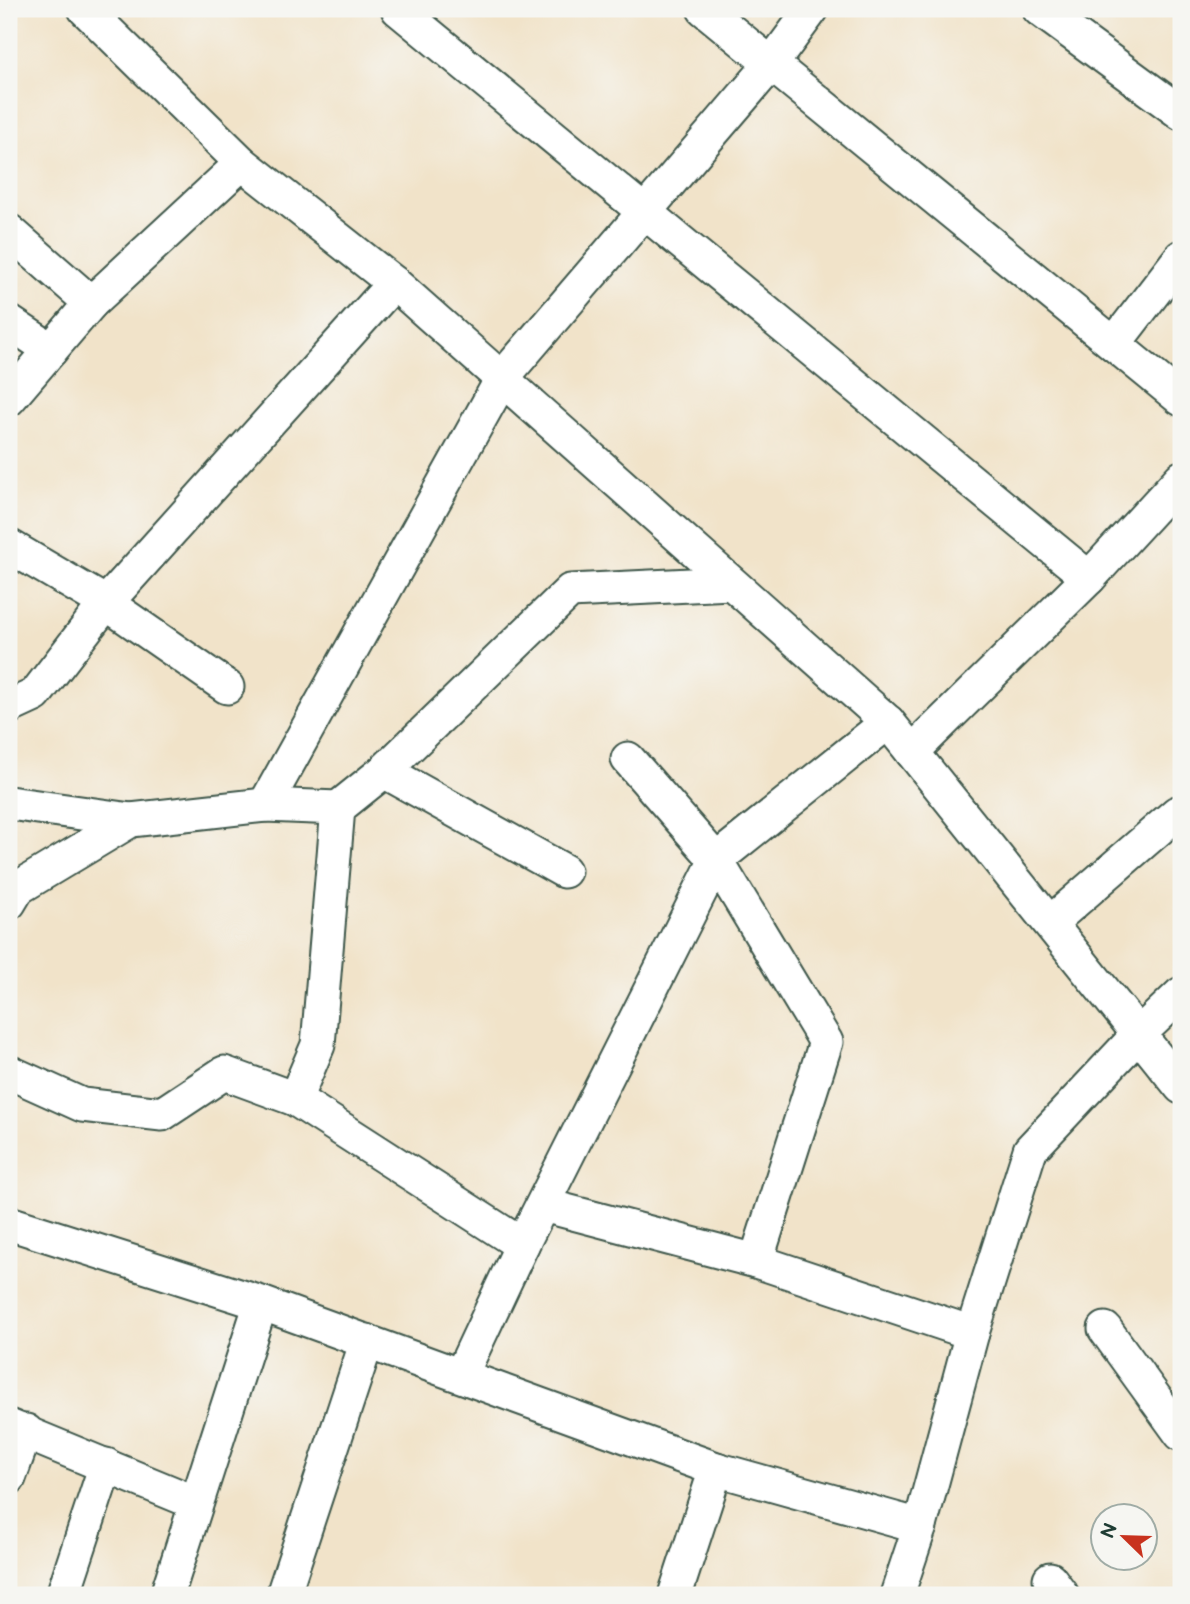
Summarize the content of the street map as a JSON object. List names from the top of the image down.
{
  "north": "top left"
}
